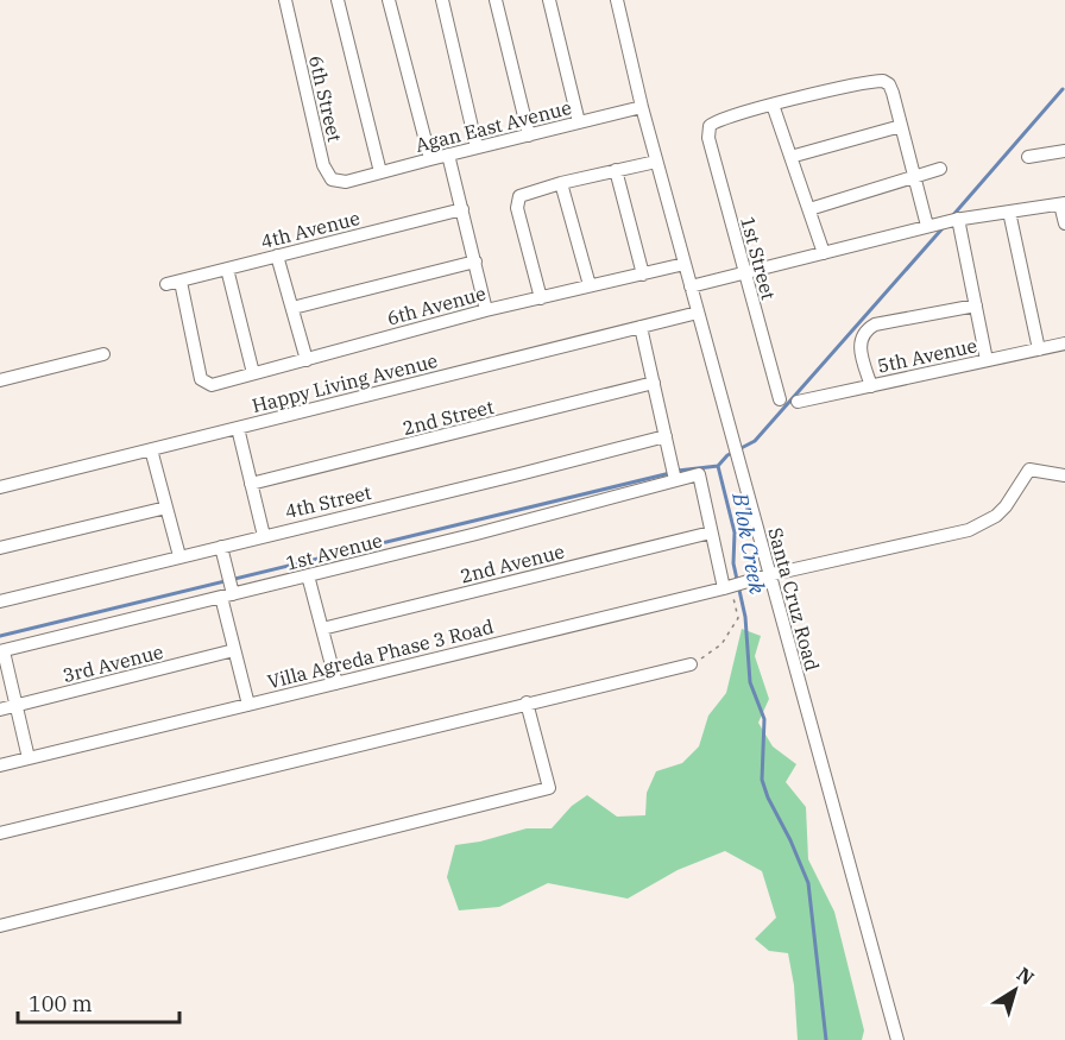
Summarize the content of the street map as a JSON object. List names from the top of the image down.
{
  "streets": {
    "street": [
      "6th Street",
      "Agan East Avenue",
      "4th Avenue",
      "1st Street",
      "6th Avenue",
      "5th Avenue",
      "Happy Living Avenue",
      "2nd Street",
      "4th Street",
      "1st Avenue",
      "2nd Avenue",
      "Santa Cruz Road",
      "Villa Agreda Phase 3 Road",
      "3rd Avenue"
    ]
  },
  "crossings": [
    ["6th Street", "Agan East Avenue"],
    ["Agan East Avenue", "Santa Cruz Road"],
    ["4th Avenue", "6th Avenue"],
    ["6th Avenue", "Santa Cruz Road"],
    ["Happy Living Avenue", "Santa Cruz Road"],
    ["1st Avenue", "2nd Avenue"],
    ["Santa Cruz Road", "Villa Agreda Phase 3 Road"]
  ],
  "water": ["B'lok Creek"],
  "scale_bar": "100 m",
  "north": "top right"
}
